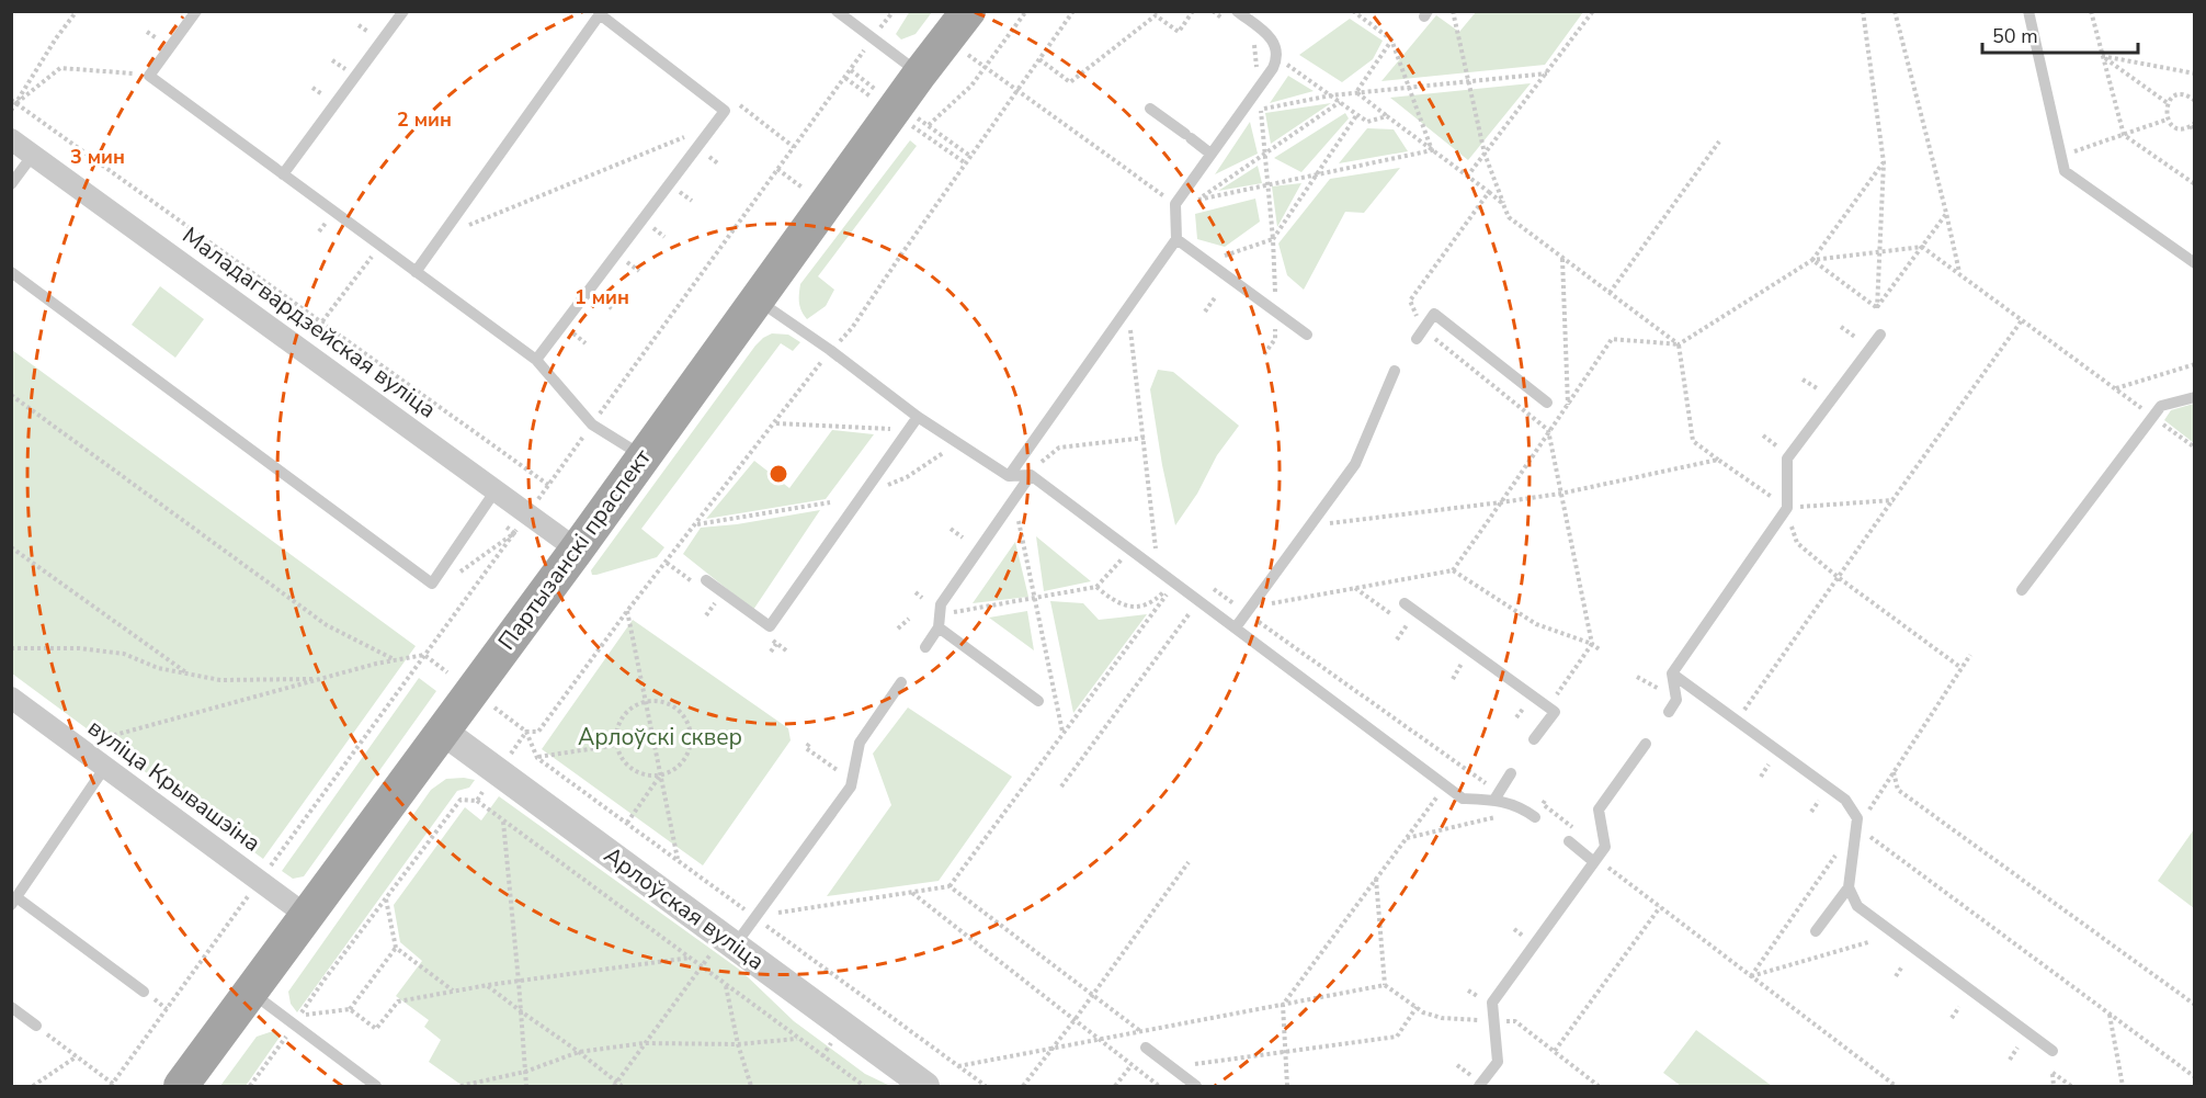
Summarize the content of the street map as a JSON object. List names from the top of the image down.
{
  "streets": {
    "main road": ["Партызанскі праспект"],
    "street": ["Маладагвардзейская вуліца", "вуліца Крывашэіна", "Арлоўская вуліца"]
  },
  "crossings": [
    ["Маладагвардзейская вуліца", "Партызанскі праспект"],
    ["Партызанскі праспект", "вуліца Крывашэіна"],
    ["Партызанскі праспект", "Арлоўская вуліца"]
  ],
  "parks": ["Арлоўскі сквер"],
  "scale_bar": "50 m",
  "rings": ["2 мин", "3 мин", "1 мин"]
}
